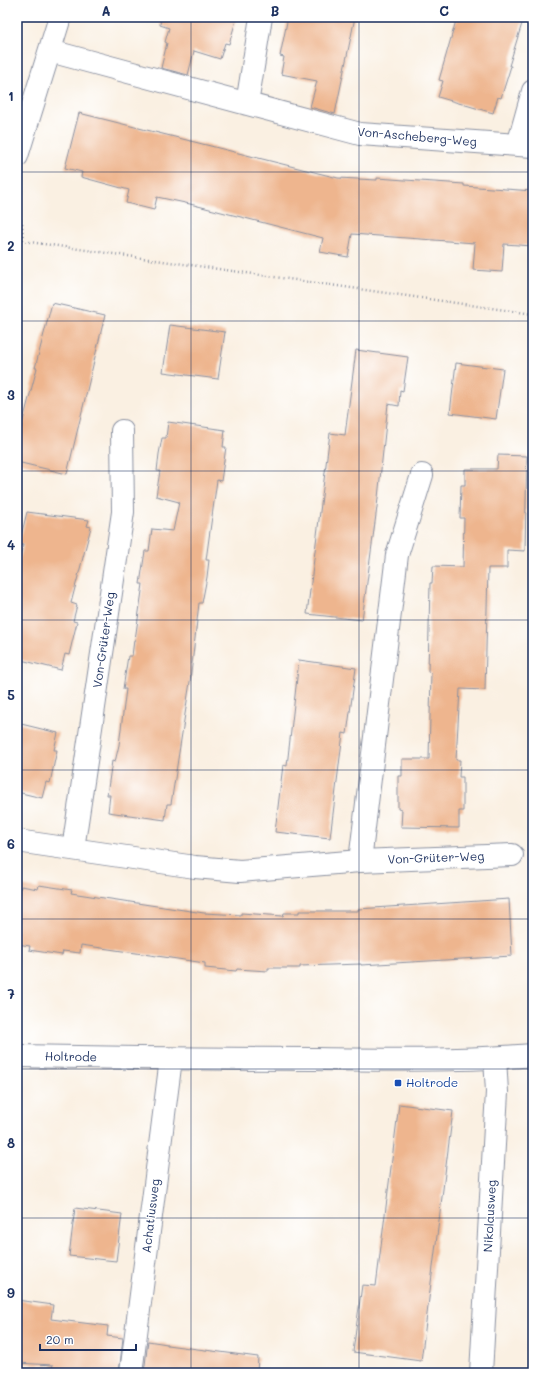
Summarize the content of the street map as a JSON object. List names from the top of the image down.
{
  "streets": {
    "street": [
      "Von-Ascheberg-Weg",
      "Von-Grüter-Weg",
      "Holtrode",
      "Achatiusweg",
      "Nikolausweg"
    ]
  },
  "crossings": [
    ["Holtrode", "Achatiusweg"],
    ["Holtrode", "Nikolausweg"]
  ],
  "places": {
    "transit": ["Holtrode"]
  },
  "scale_bar": "20 m",
  "grid": {
    "columns": ["A", "B", "C"],
    "rows": [
      "1",
      "2",
      "3",
      "4",
      "5",
      "6",
      "7",
      "8",
      "9"
    ]
  }
}
